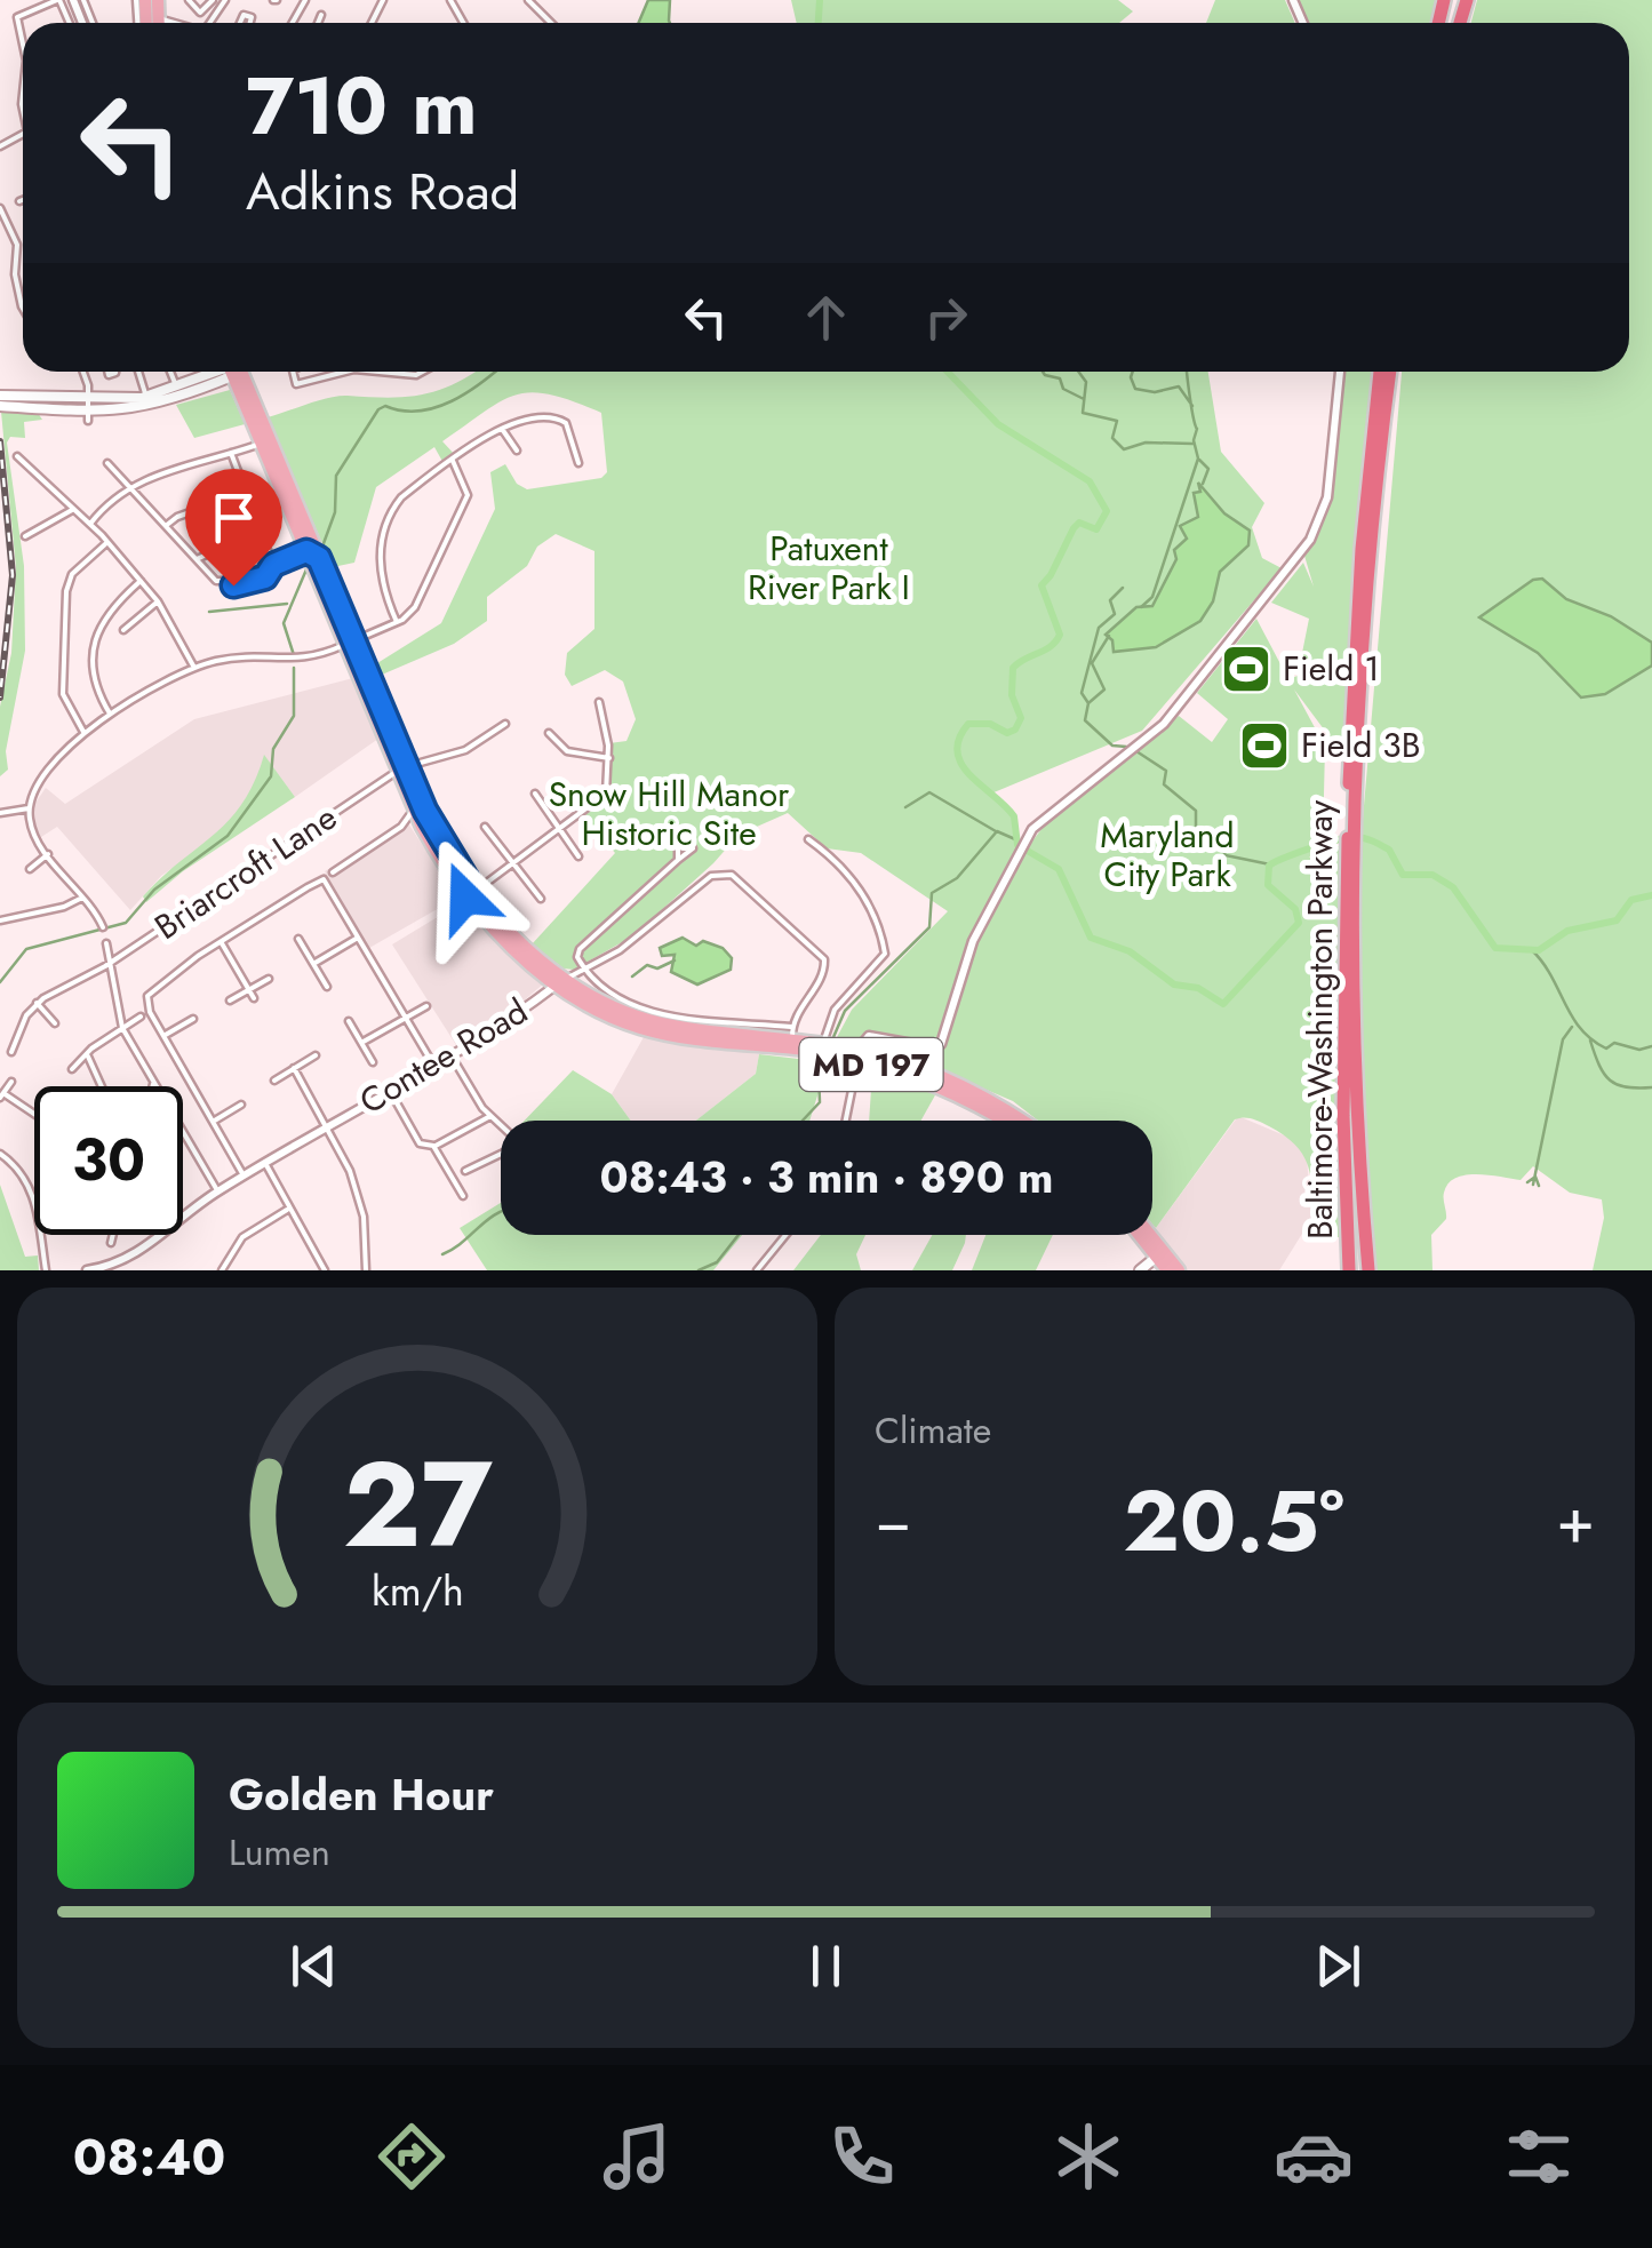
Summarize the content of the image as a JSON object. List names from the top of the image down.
{
  "streets": {
    "highway": ["Baltimore-Washington Parkway"],
    "main road": ["MD 197"],
    "street": ["Briarcroft Lane", "Contee Road"]
  },
  "crossings": [
    ["Briarcroft Lane", "MD 197"],
    ["Contee Road", "MD 197"]
  ],
  "parks": ["Patuxent River Park I", "Snow Hill Manor Historic Site", "Maryland City Park"],
  "places": {
    "sports": ["Field 1", "Field 3B"]
  },
  "page": {
    "turn": ["710 m", "Adkins Road"],
    "limit": "30",
    "trip": "08:43 · 3 min · 890 m",
    "tile": "Climate",
    "heat": ["−", "20.5°", "+"],
    "song": ["Golden Hour", "Lumen"],
    "tabs": "08:40",
    "gauge": ["27", "km/h"]
  }
}
